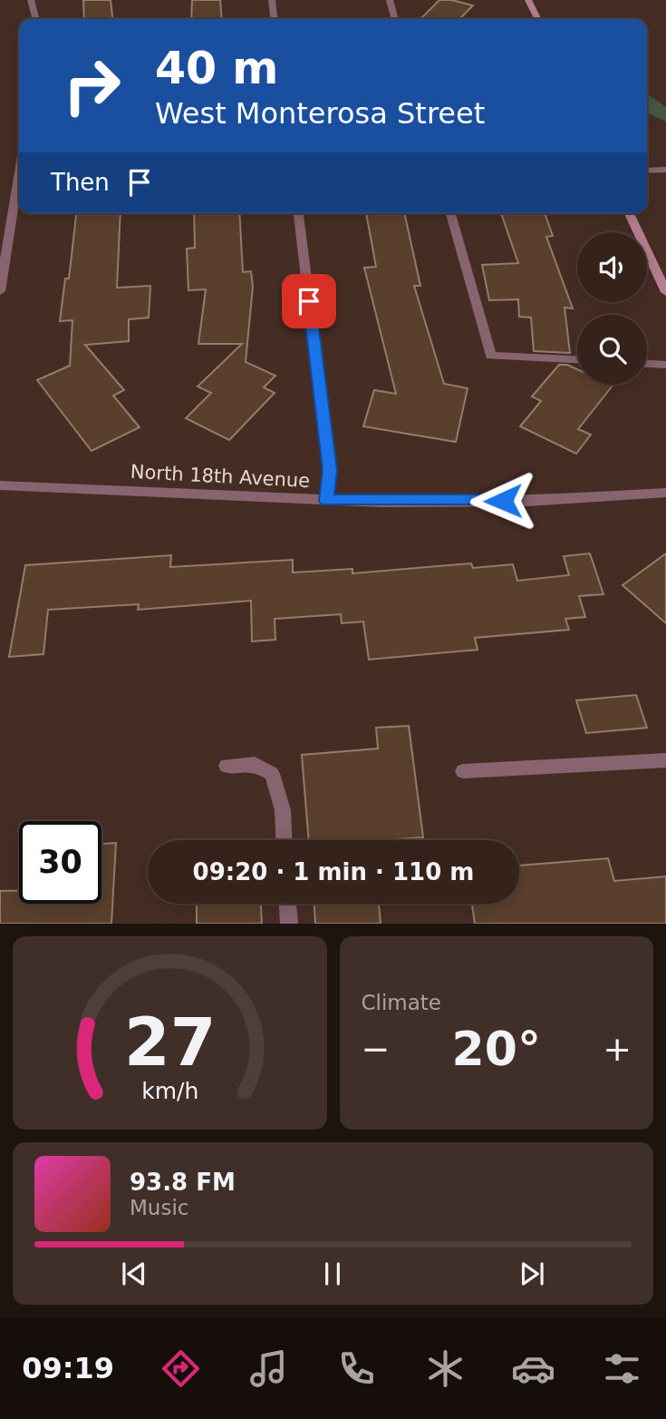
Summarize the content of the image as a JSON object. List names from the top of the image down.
{
  "streets": {
    "street": ["North 18th Avenue"]
  },
  "page": {
    "turn": ["40 m", "West Monterosa Street"],
    "then": "Then",
    "limit": "30",
    "trip": "09:20 · 1 min · 110 m",
    "tile": "Climate",
    "heat": ["−", "20°", "+"],
    "song": ["93.8 FM", "Music"],
    "tabs": "09:19",
    "gauge": ["27", "km/h"]
  }
}
